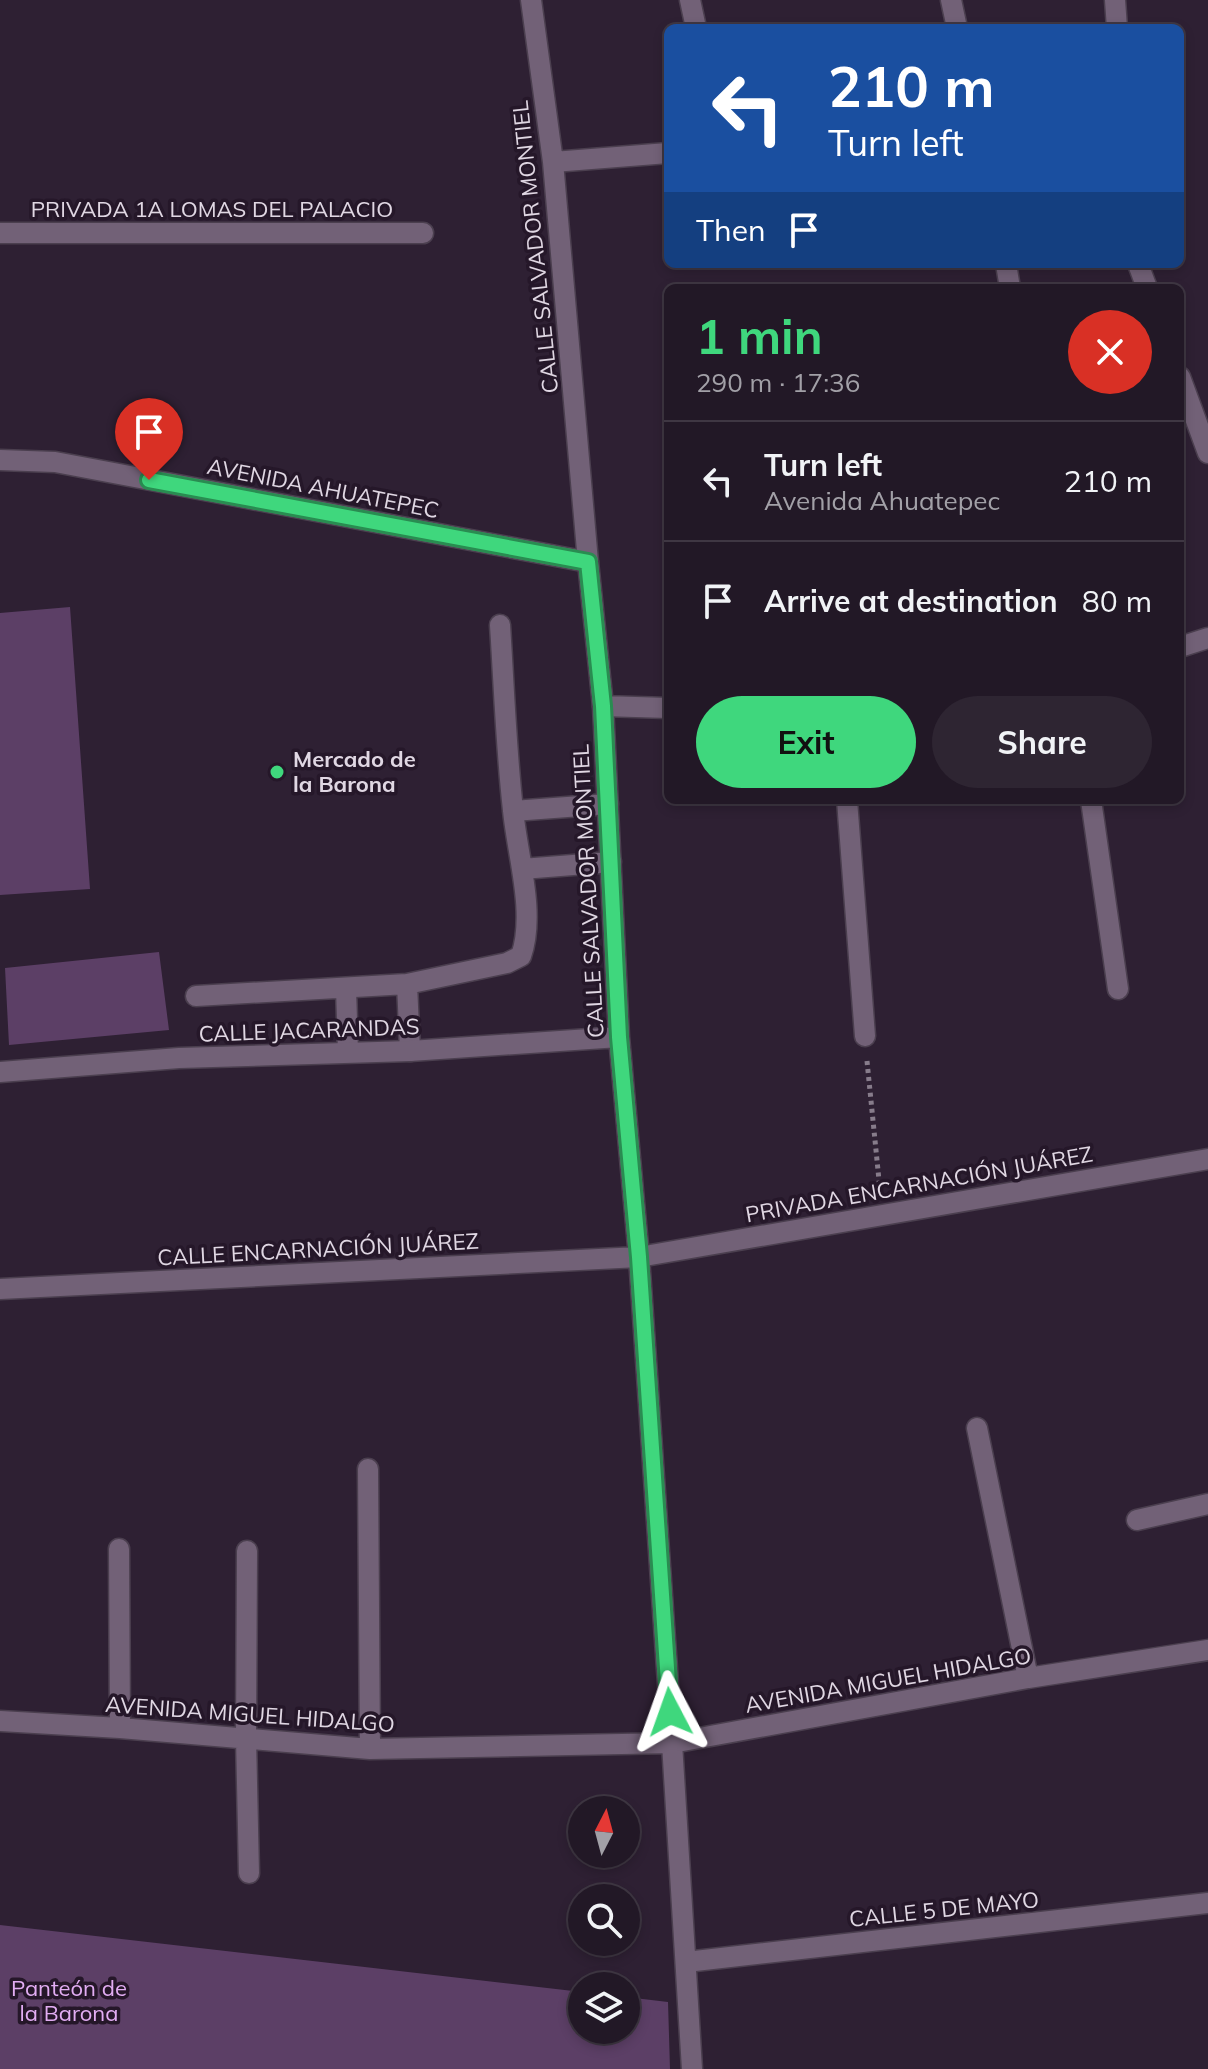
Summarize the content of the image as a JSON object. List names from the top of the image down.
{
  "streets": {
    "street": [
      "PRIVADA 1A LOMAS DEL PALACIO",
      "CALLE SALVADOR MONTIEL",
      "AVENIDA AHUATEPEC",
      "CALLE JACARANDAS",
      "PRIVADA ENCARNACIÓN JUÁREZ",
      "CALLE ENCARNACIÓN JUÁREZ",
      "AVENIDA MIGUEL HIDALGO",
      "CALLE 5 DE MAYO"
    ]
  },
  "crossings": [
    ["CALLE SALVADOR MONTIEL", "AVENIDA AHUATEPEC"],
    ["CALLE SALVADOR MONTIEL", "CALLE JACARANDAS"],
    ["CALLE SALVADOR MONTIEL", "PRIVADA ENCARNACIÓN JUÁREZ"],
    ["CALLE SALVADOR MONTIEL", "CALLE ENCARNACIÓN JUÁREZ"],
    ["CALLE SALVADOR MONTIEL", "AVENIDA MIGUEL HIDALGO"],
    ["CALLE SALVADOR MONTIEL", "CALLE 5 DE MAYO"],
    ["PRIVADA ENCARNACIÓN JUÁREZ", "CALLE ENCARNACIÓN JUÁREZ"]
  ],
  "parks": ["Panteón de la Barona"],
  "places": ["Mercado de la Barona"],
  "north": "top",
  "page": {
    "turn": ["210 m", "Turn left"],
    "then": "Then",
    "heading": ["1 min", "290 m · 17:36"],
    "list": [
      {
        "name": "Turn left",
        "note": "Avenida Ahuatepec",
        "value": "210 m"
      },
      {
        "name": "Arrive at destination",
        "value": "80 m"
      }
    ],
    "buttons": ["Exit", "Share"]
  }
}
